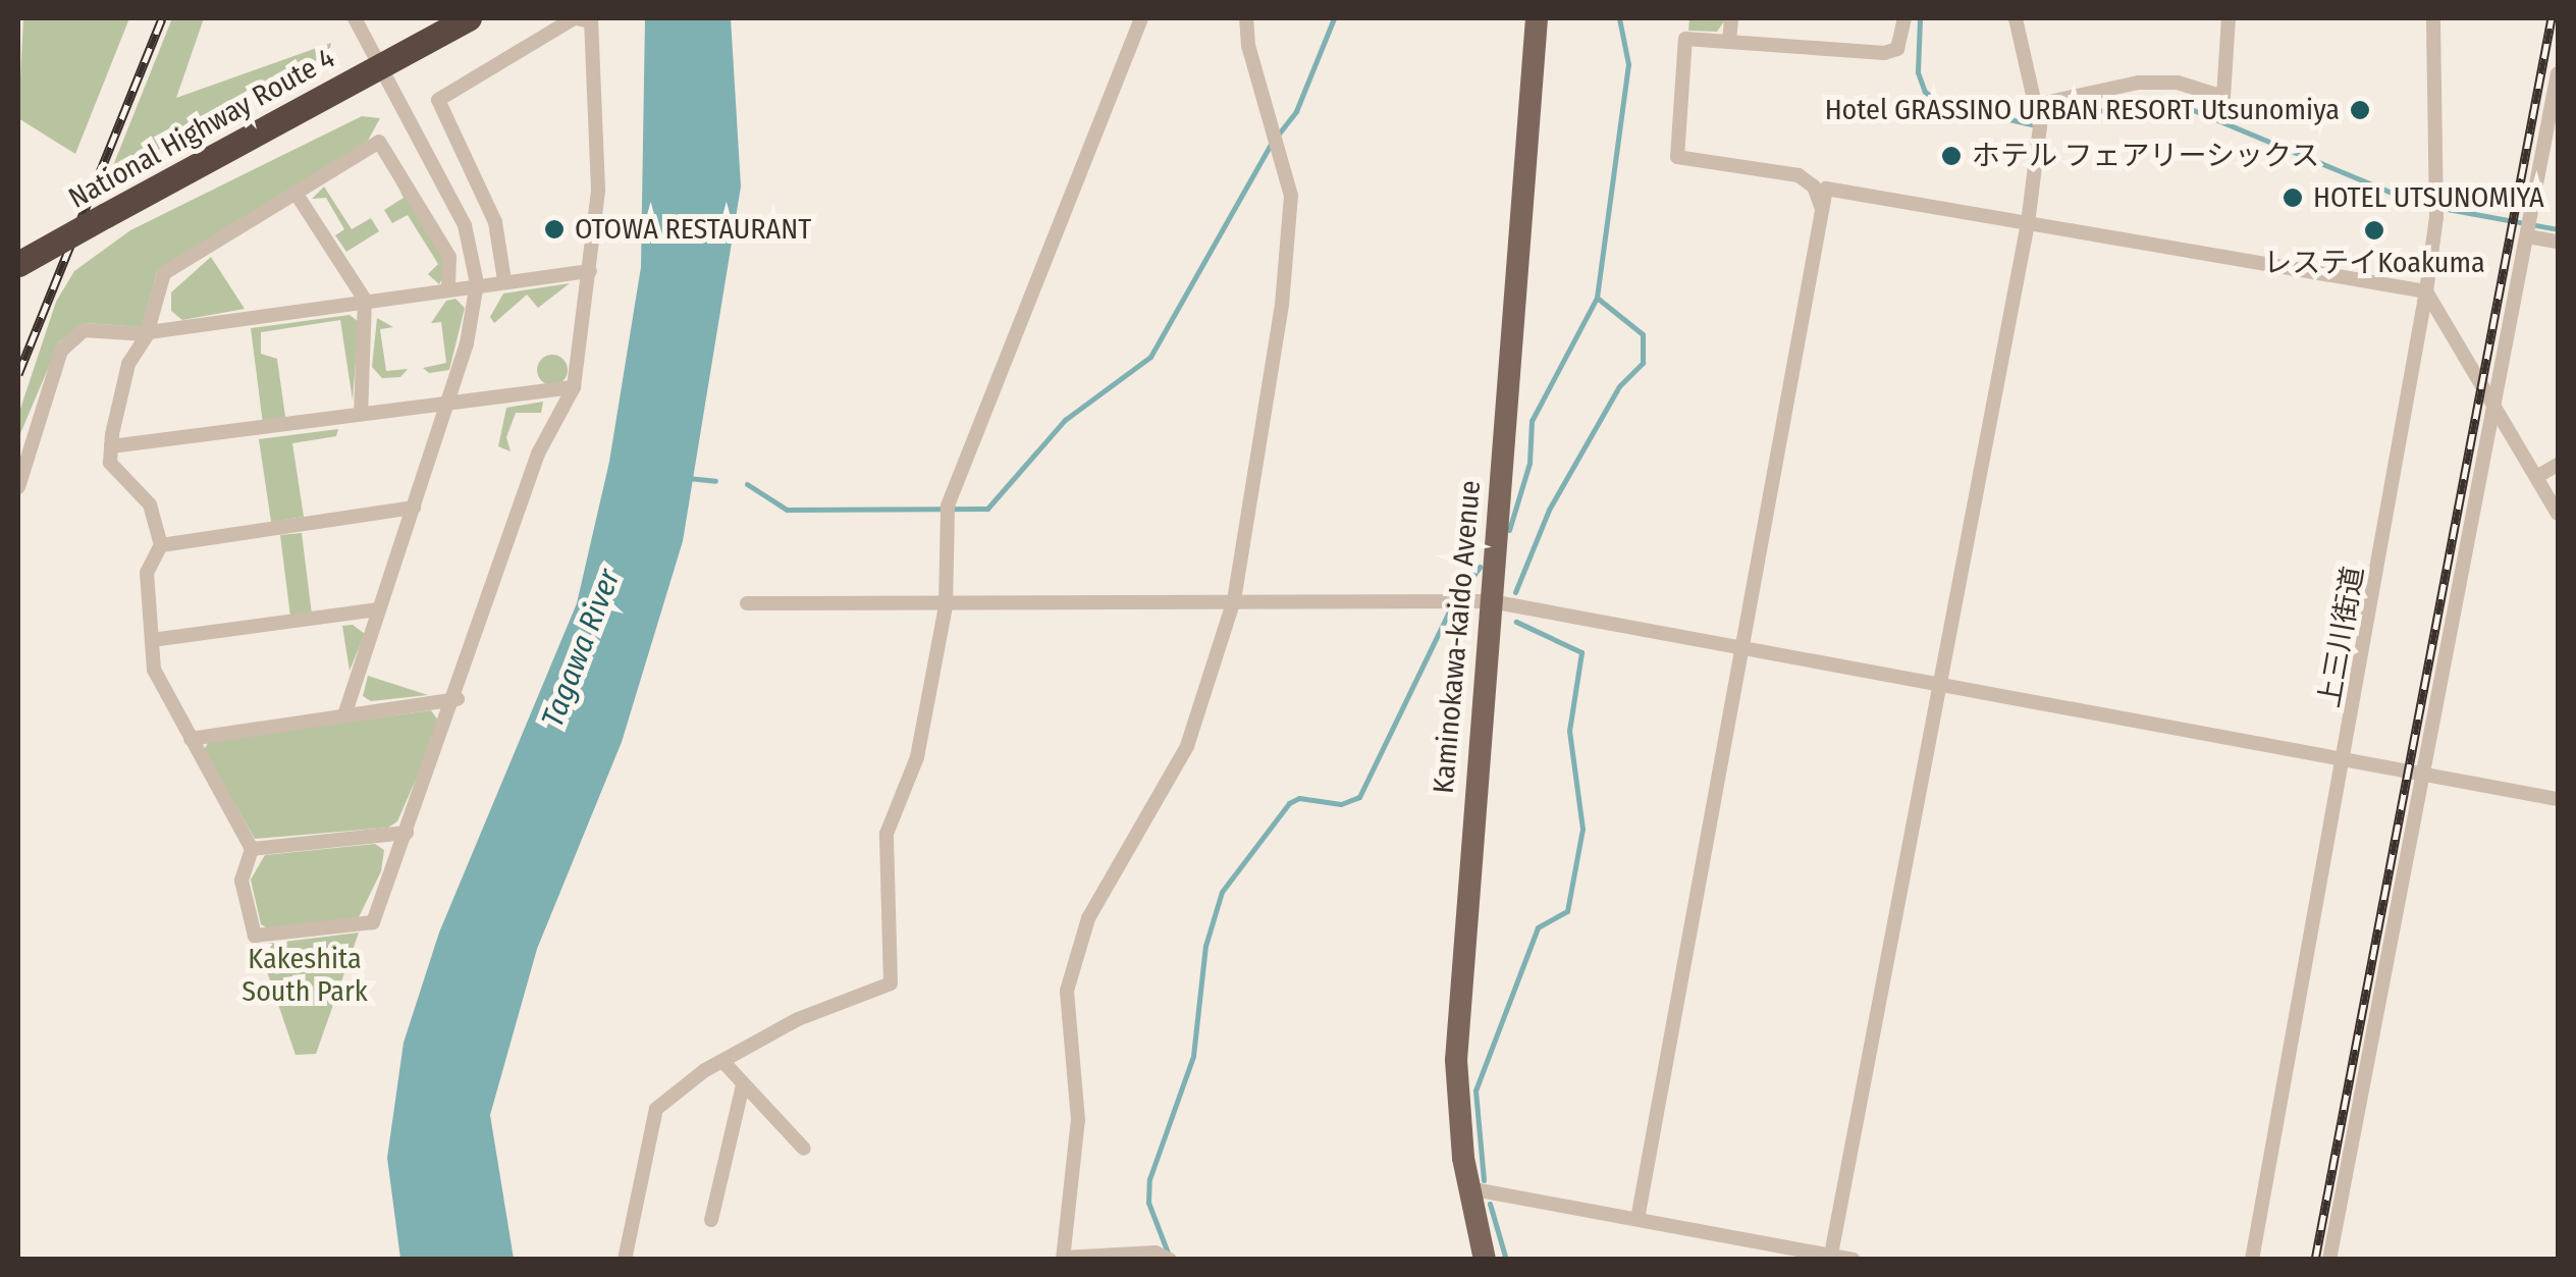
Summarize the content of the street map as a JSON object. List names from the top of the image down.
{
  "streets": {
    "highway": ["National Highway Route 4"],
    "main road": ["Kaminokawa-kaido Avenue"],
    "street": ["上三川街道"]
  },
  "water": ["Tagawa River"],
  "parks": ["Kakeshita South Park"],
  "places": [
    "Hotel GRASSINO URBAN RESORT Utsunomiya",
    "ホテル フェアリーシックス",
    "HOTEL UTSUNOMIYA",
    "OTOWA RESTAURANT",
    "レステイKoakuma"
  ]
}
